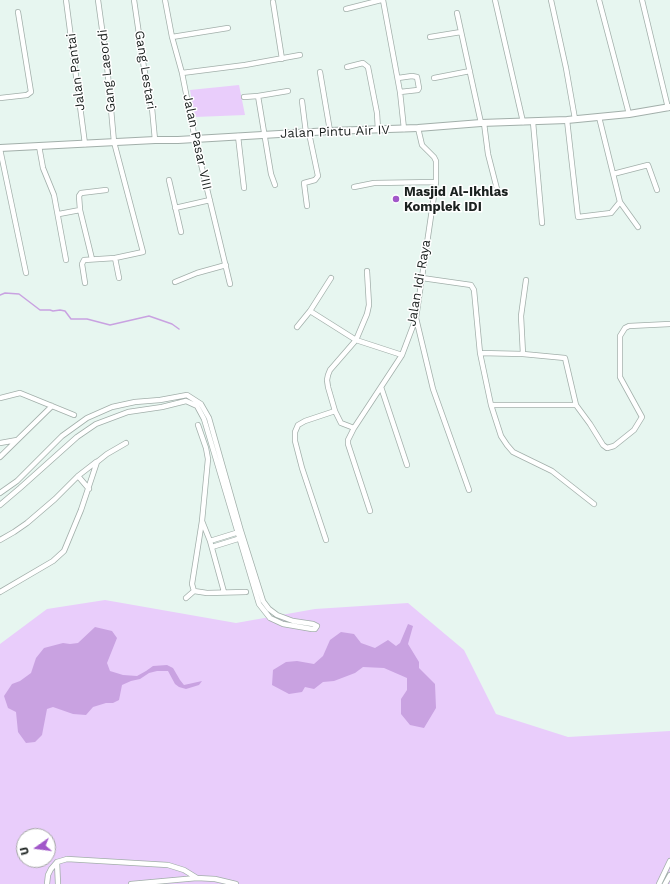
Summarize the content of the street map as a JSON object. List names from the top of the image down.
{
  "streets": {
    "main road": ["Jalan Pintu Air IV"],
    "street": [
      "Gang Lestari",
      "Gang Laeordi",
      "Jalan Pantai",
      "Jalan Pasar VIII",
      "Jalan Idi Raya"
    ]
  },
  "crossings": [
    ["Gang Lestari", "Jalan Pintu Air IV"],
    ["Gang Laeordi", "Jalan Pintu Air IV"],
    ["Jalan Pantai", "Jalan Pintu Air IV"],
    ["Jalan Pintu Air IV", "Jalan Pasar VIII"],
    ["Jalan Pintu Air IV", "Jalan Idi Raya"]
  ],
  "places": ["Masjid Al-Ikhlas Komplek IDI"],
  "north": "left"
}
